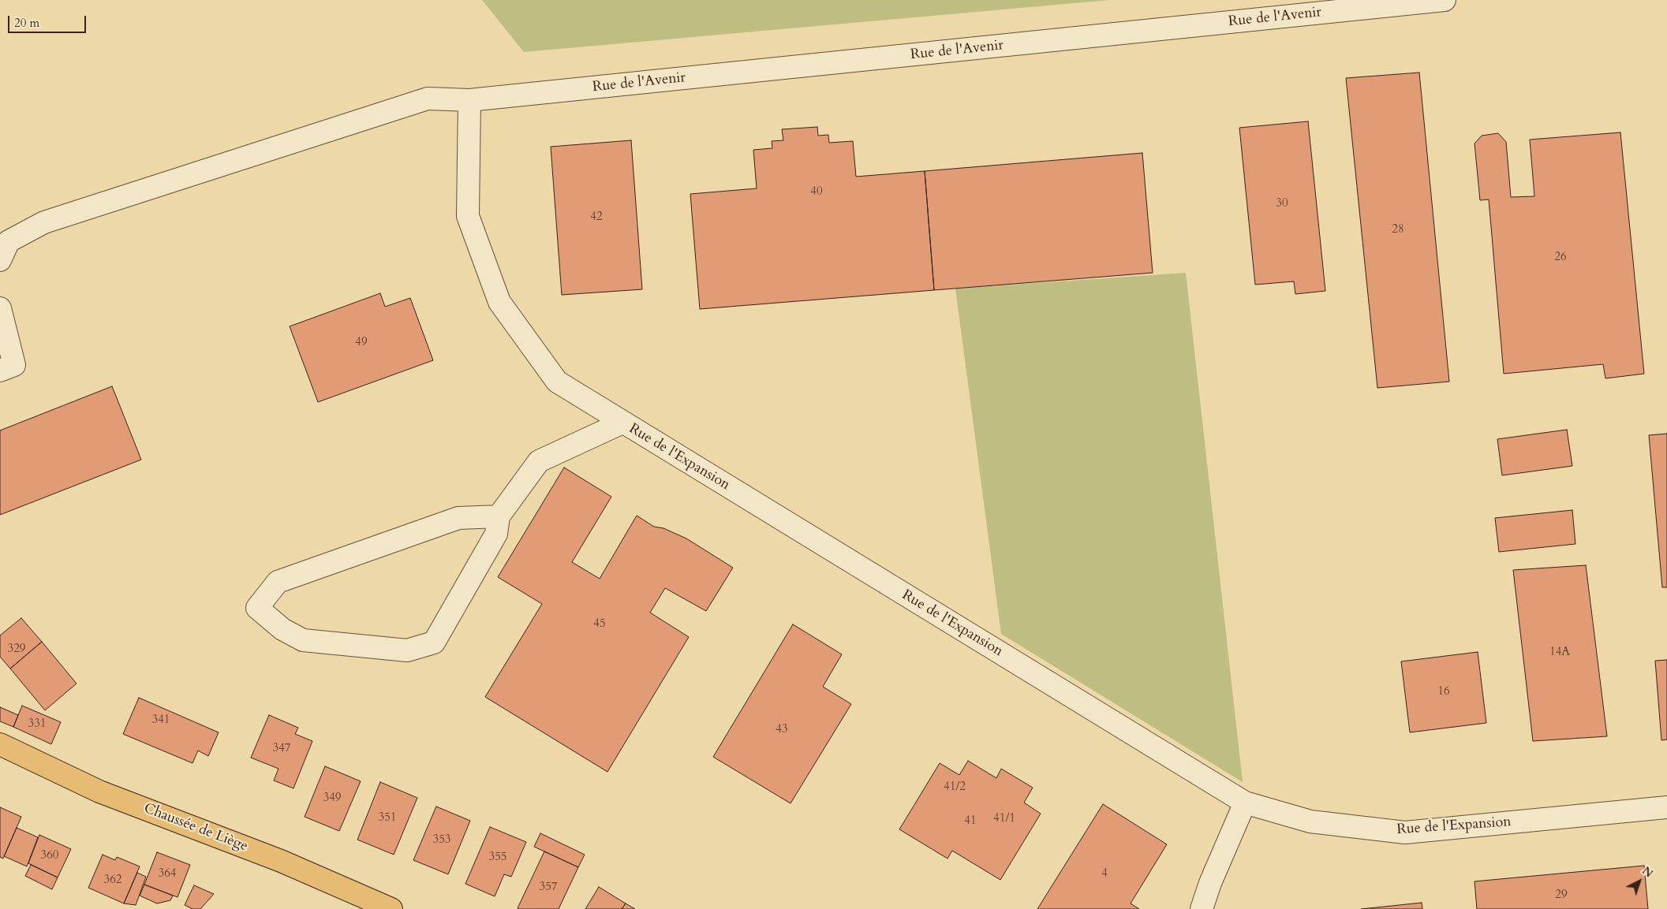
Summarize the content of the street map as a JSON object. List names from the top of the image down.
{
  "streets": {
    "main road": ["Chaussée de Liège"],
    "street": ["Rue de l'Avenir", "Rue de l'Expansion"]
  },
  "crossings": [
    ["Rue de l'Avenir", "Rue de l'Expansion"]
  ],
  "house_numbers": [
    "40",
    "30",
    "42",
    "28",
    "26",
    "49",
    "45",
    "329",
    "14A",
    "16",
    "341",
    "331",
    "43",
    "347",
    "41/2",
    "349",
    "351",
    "41/1",
    "41",
    "353",
    "360",
    "355",
    "364",
    "4",
    "362",
    "357",
    "29"
  ],
  "scale_bar": "20 m",
  "north": "top right"
}
